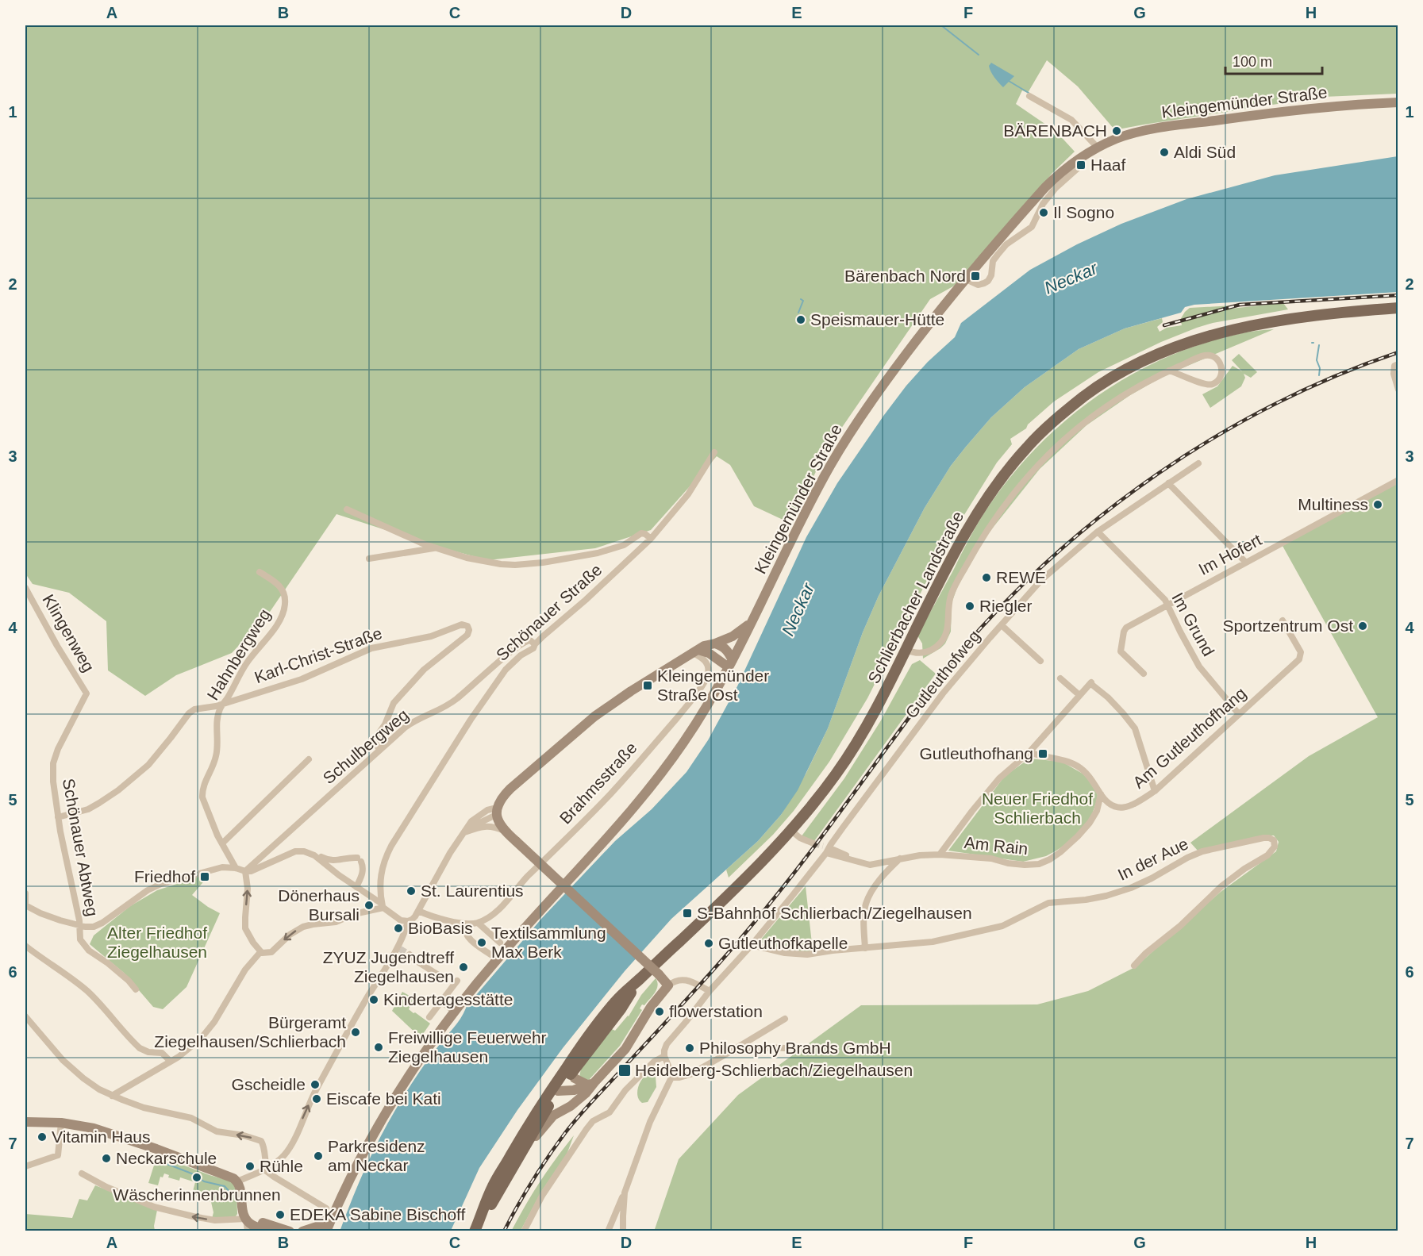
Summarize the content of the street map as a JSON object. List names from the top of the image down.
{
  "streets": {
    "main road": ["Kleingemünder Straße", "Schlierbacher Landstraße"],
    "street": [
      "Im Hofert",
      "Schönauer Straße",
      "Im Grund",
      "Klingenweg",
      "Hahnbergweg",
      "Karl-Christ-Straße",
      "Gutleuthofweg",
      "Am Gutleuthofhang",
      "Schulbergweg",
      "Brahmsstraße",
      "Am Rain",
      "Schönauer Abtweg",
      "In der Aue"
    ]
  },
  "crossings": [
    ["Kleingemünder Straße", "Brahmsstraße"],
    ["Im Hofert", "Im Grund"],
    ["Schönauer Straße", "Schulbergweg"],
    ["Im Grund", "Gutleuthofweg"],
    ["Im Grund", "Am Gutleuthofhang"],
    ["Klingenweg", "Schönauer Abtweg"],
    ["Hahnbergweg", "Karl-Christ-Straße"],
    ["Karl-Christ-Straße", "Schulbergweg"],
    ["Karl-Christ-Straße", "Schönauer Abtweg"],
    ["Gutleuthofweg", "In der Aue"],
    ["Am Gutleuthofhang", "Am Rain"]
  ],
  "water": ["Neckar"],
  "parks": ["Neuer Friedhof Schlierbach", "Alter Friedhof Ziegelhausen"],
  "places": {
    "other": [
      "BÄRENBACH",
      "Aldi Süd",
      "Il Sogno",
      "Speismauer-Hütte",
      "Multiness",
      "REWE",
      "Riegler",
      "Sportzentrum Ost",
      "St. Laurentius",
      "Dönerhaus Bursali",
      "BioBasis",
      "Textilsammlung Max Berk",
      "Gutleuthofkapelle",
      "ZYUZ Jugendtreff Ziegelhausen",
      "Kindertagesstätte",
      "flowerstation",
      "Bürgeramt Ziegelhausen/Schlierbach",
      "Freiwillige Feuerwehr Ziegelhausen",
      "Philosophy Brands GmbH",
      "Gscheidle",
      "Eiscafe bei Kati",
      "Vitamin Haus",
      "Parkresidenz am Neckar",
      "Neckarschule",
      "Rühle",
      "Wäscherinnenbrunnen",
      "EDEKA Sabine Bischoff"
    ],
    "transit": [
      "Haaf",
      "Bärenbach Nord",
      "Kleingemünder Straße Ost",
      "Gutleuthofhang",
      "Friedhof",
      "S-Bahnhof Schlierbach/Ziegelhausen",
      "Heidelberg-Schlierbach/Ziegelhausen"
    ]
  },
  "scale_bar": "100 m",
  "grid": {
    "columns": [
      "A",
      "B",
      "C",
      "D",
      "E",
      "F",
      "G",
      "H"
    ],
    "rows": [
      "1",
      "2",
      "3",
      "4",
      "5",
      "6",
      "7"
    ]
  }
}
